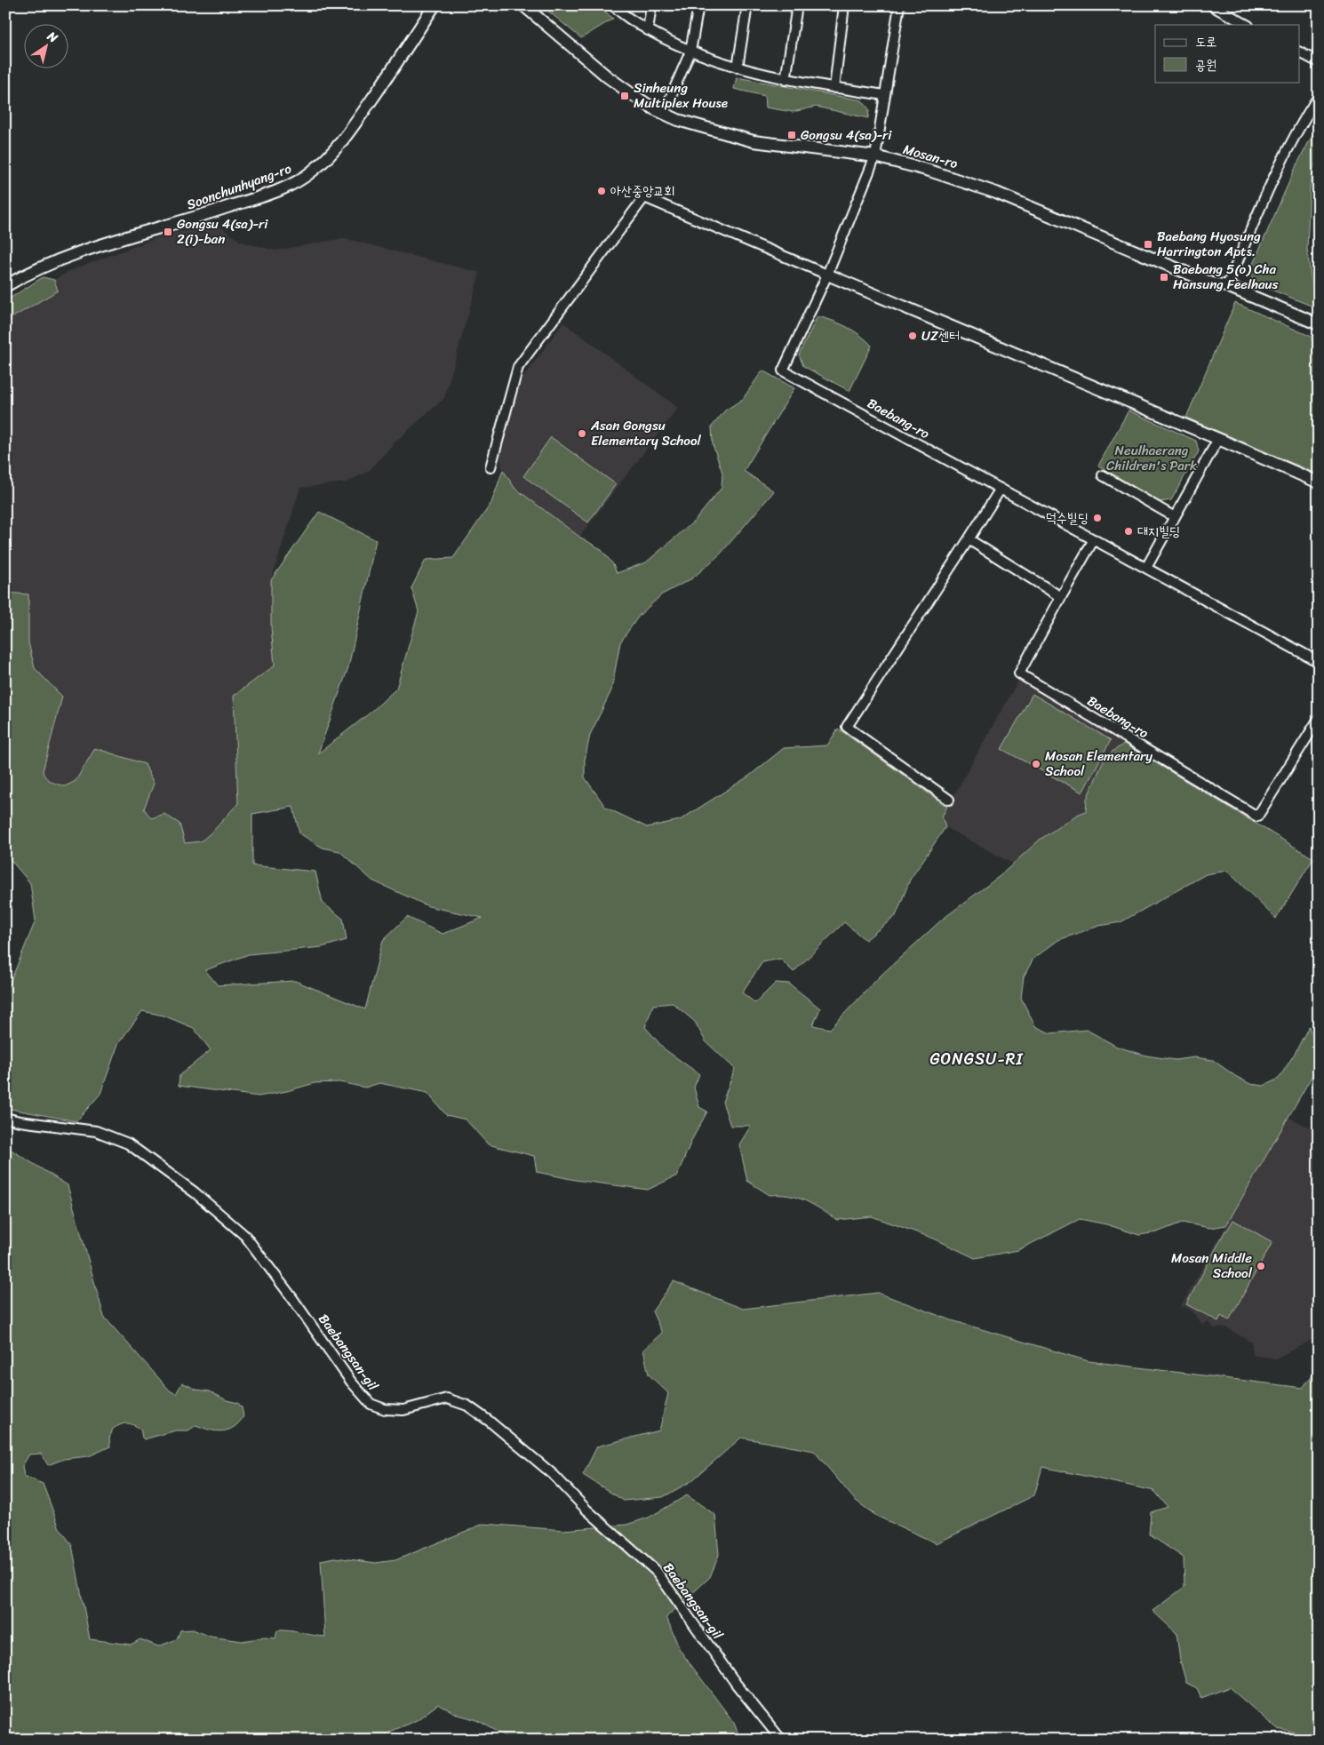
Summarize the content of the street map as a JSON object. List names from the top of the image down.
{
  "streets": {
    "street": [
      "Mosan-ro",
      "Soonchunhyang-ro",
      "Baebang-ro",
      "Baebangsan-gil"
    ]
  },
  "districts": ["GONGSU-RI"],
  "parks": ["Neulhaerang Children's Park"],
  "places": {
    "transit": [
      "Sinheung Multiplex House",
      "Gongsu 4(sa)-ri",
      "Gongsu 4(sa)-ri 2(i)-ban",
      "Baebang Hyosung Harrington Apts.",
      "Baebang 5(o) Cha Hansung Feelhaus"
    ],
    "other": [
      "아산중앙교회",
      "UZ센터",
      "Asan Gongsu Elementary School",
      "덕수빌딩",
      "대지빌딩",
      "Mosan Elementary School",
      "Mosan Middle School"
    ]
  },
  "legend": ["도로", "공원"],
  "north": "top right"
}
